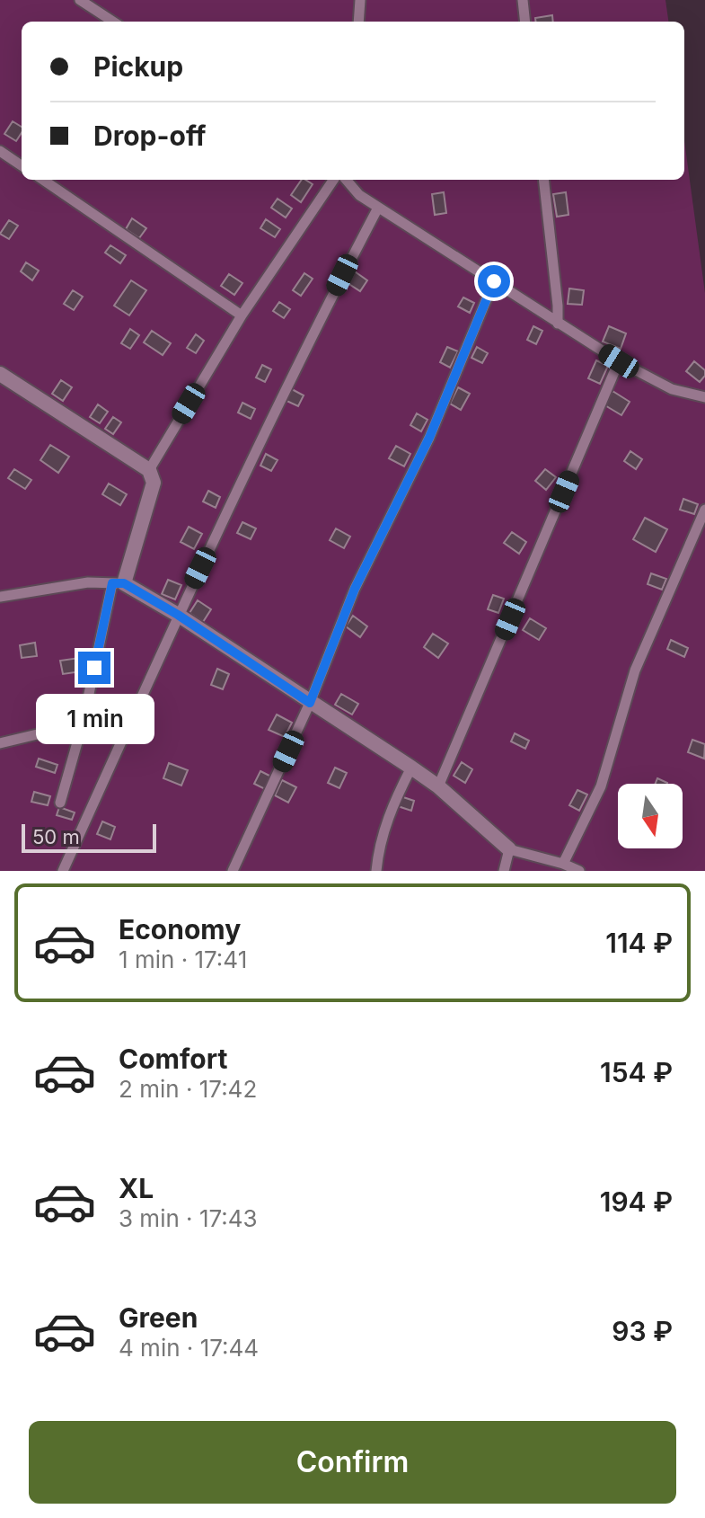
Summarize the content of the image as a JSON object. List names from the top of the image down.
{
  "scale_bar": "50 m",
  "north": "bottom",
  "page": {
    "banner": ["Pickup", "Drop-off"],
    "bubble": "1 min",
    "scale": "50 m",
    "list": [
      {
        "name": "Economy",
        "note": "1 min · 17:41",
        "value": "114 ₽"
      },
      {
        "name": "Comfort",
        "note": "2 min · 17:42",
        "value": "154 ₽"
      },
      {
        "name": "XL",
        "note": "3 min · 17:43",
        "value": "194 ₽"
      },
      {
        "name": "Green",
        "note": "4 min · 17:44",
        "value": "93 ₽"
      }
    ],
    "buttons": "Confirm"
  }
}
